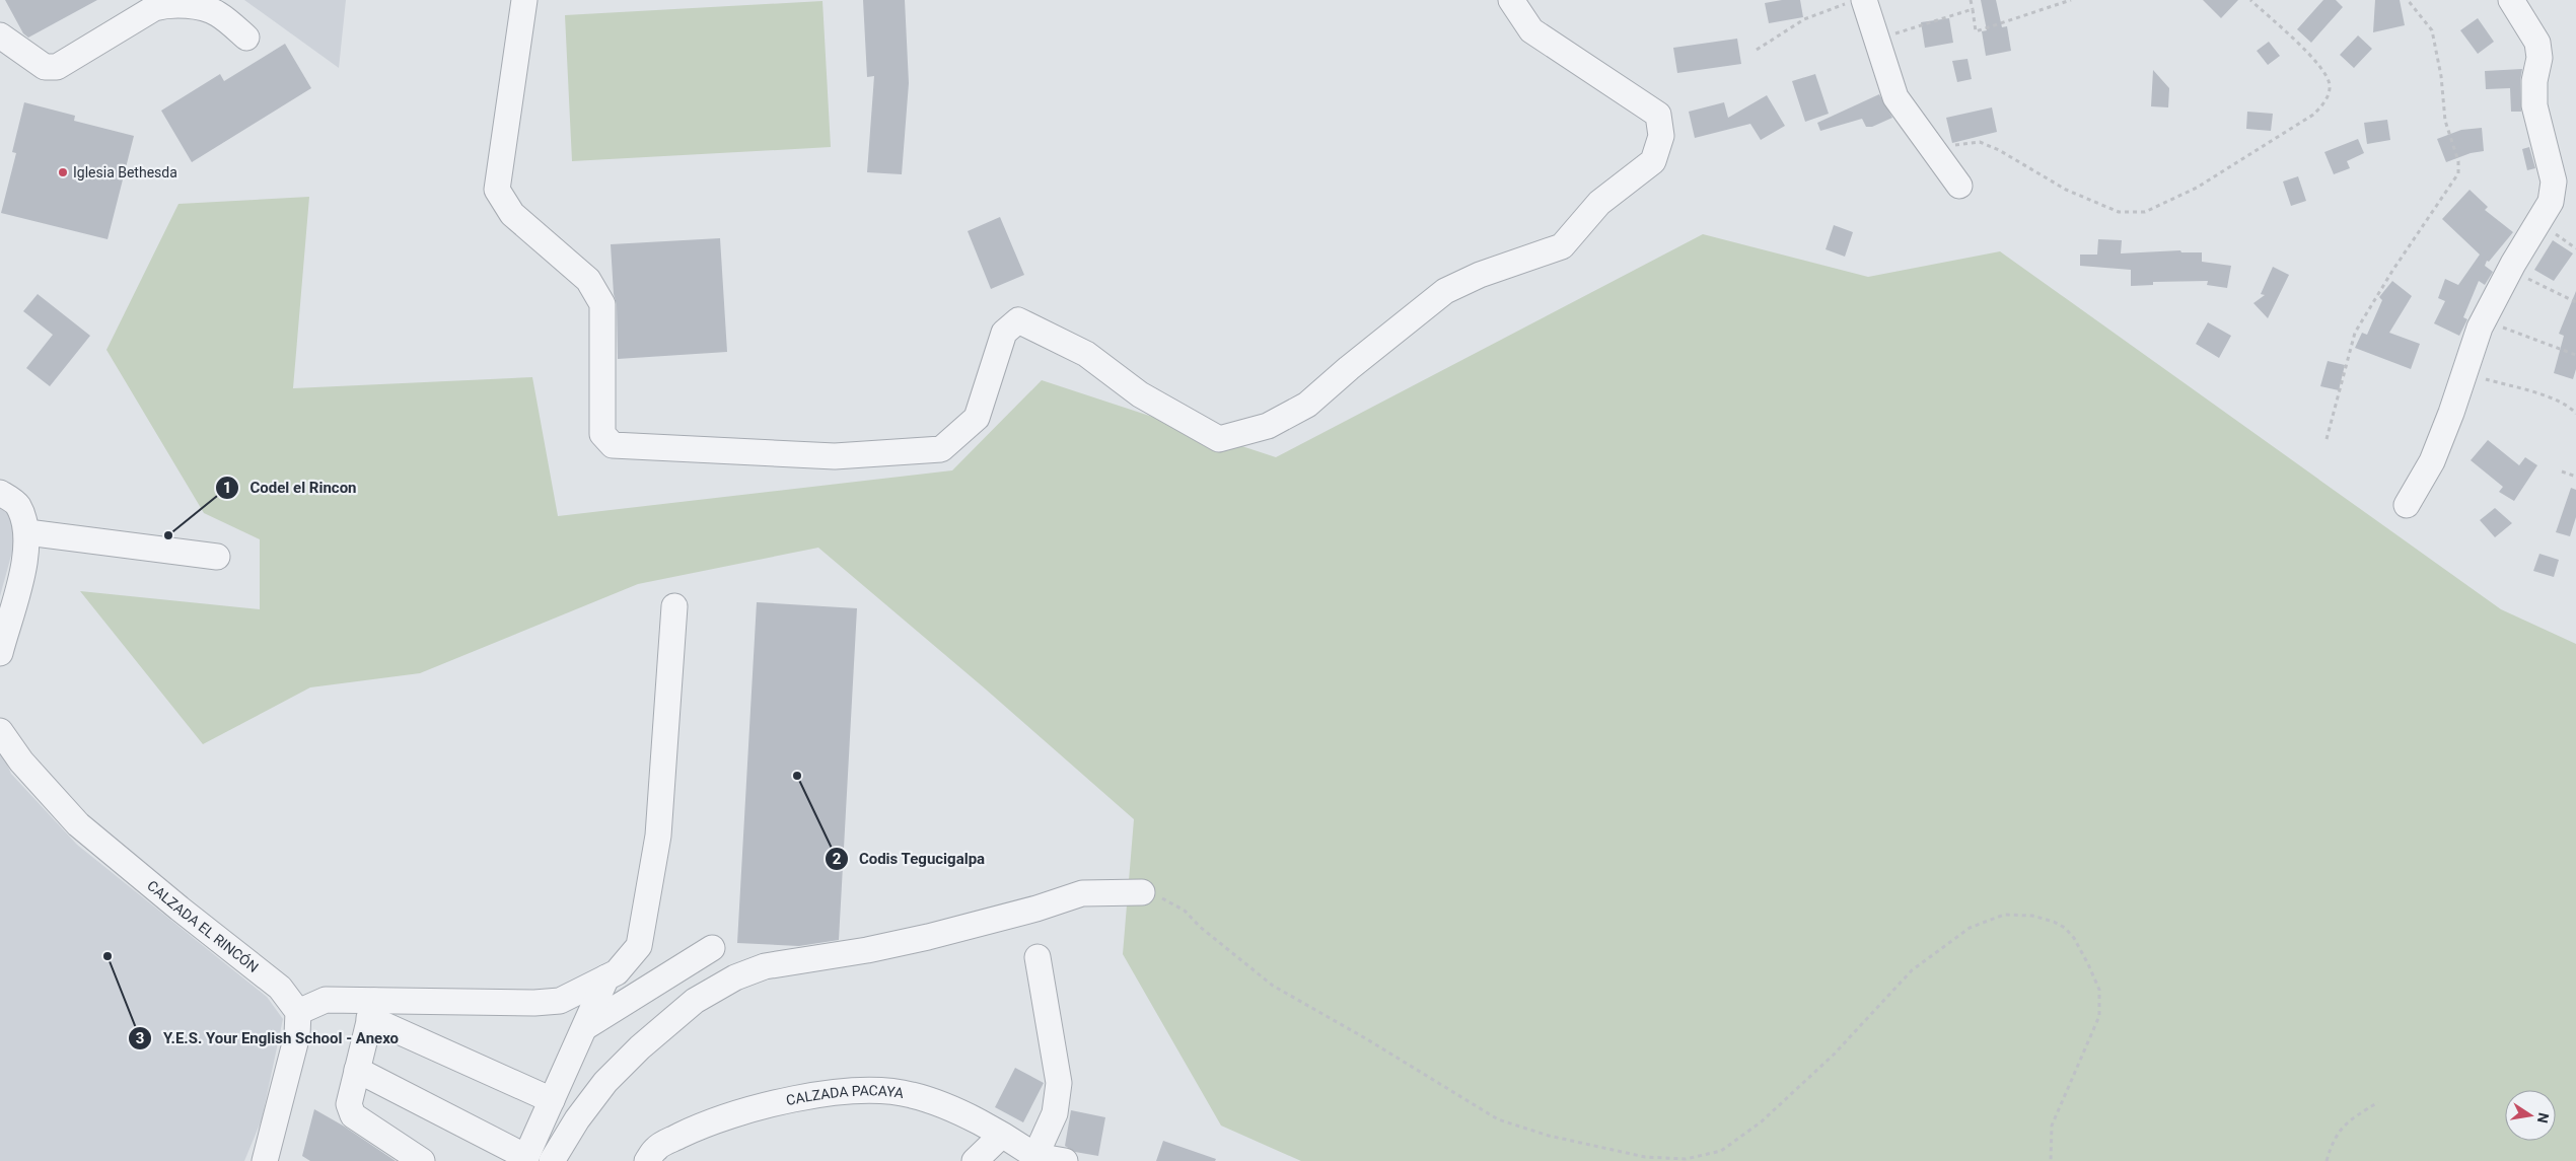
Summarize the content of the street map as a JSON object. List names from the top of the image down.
{
  "streets": {
    "street": ["CALZADA EL RINCÓN", "CALZADA PACAYA"]
  },
  "places": [
    "Iglesia Bethesda",
    "Codel el Rincon",
    "Codis Tegucigalpa",
    "Y.E.S. Your English School - Anexo"
  ],
  "north": "right"
}
